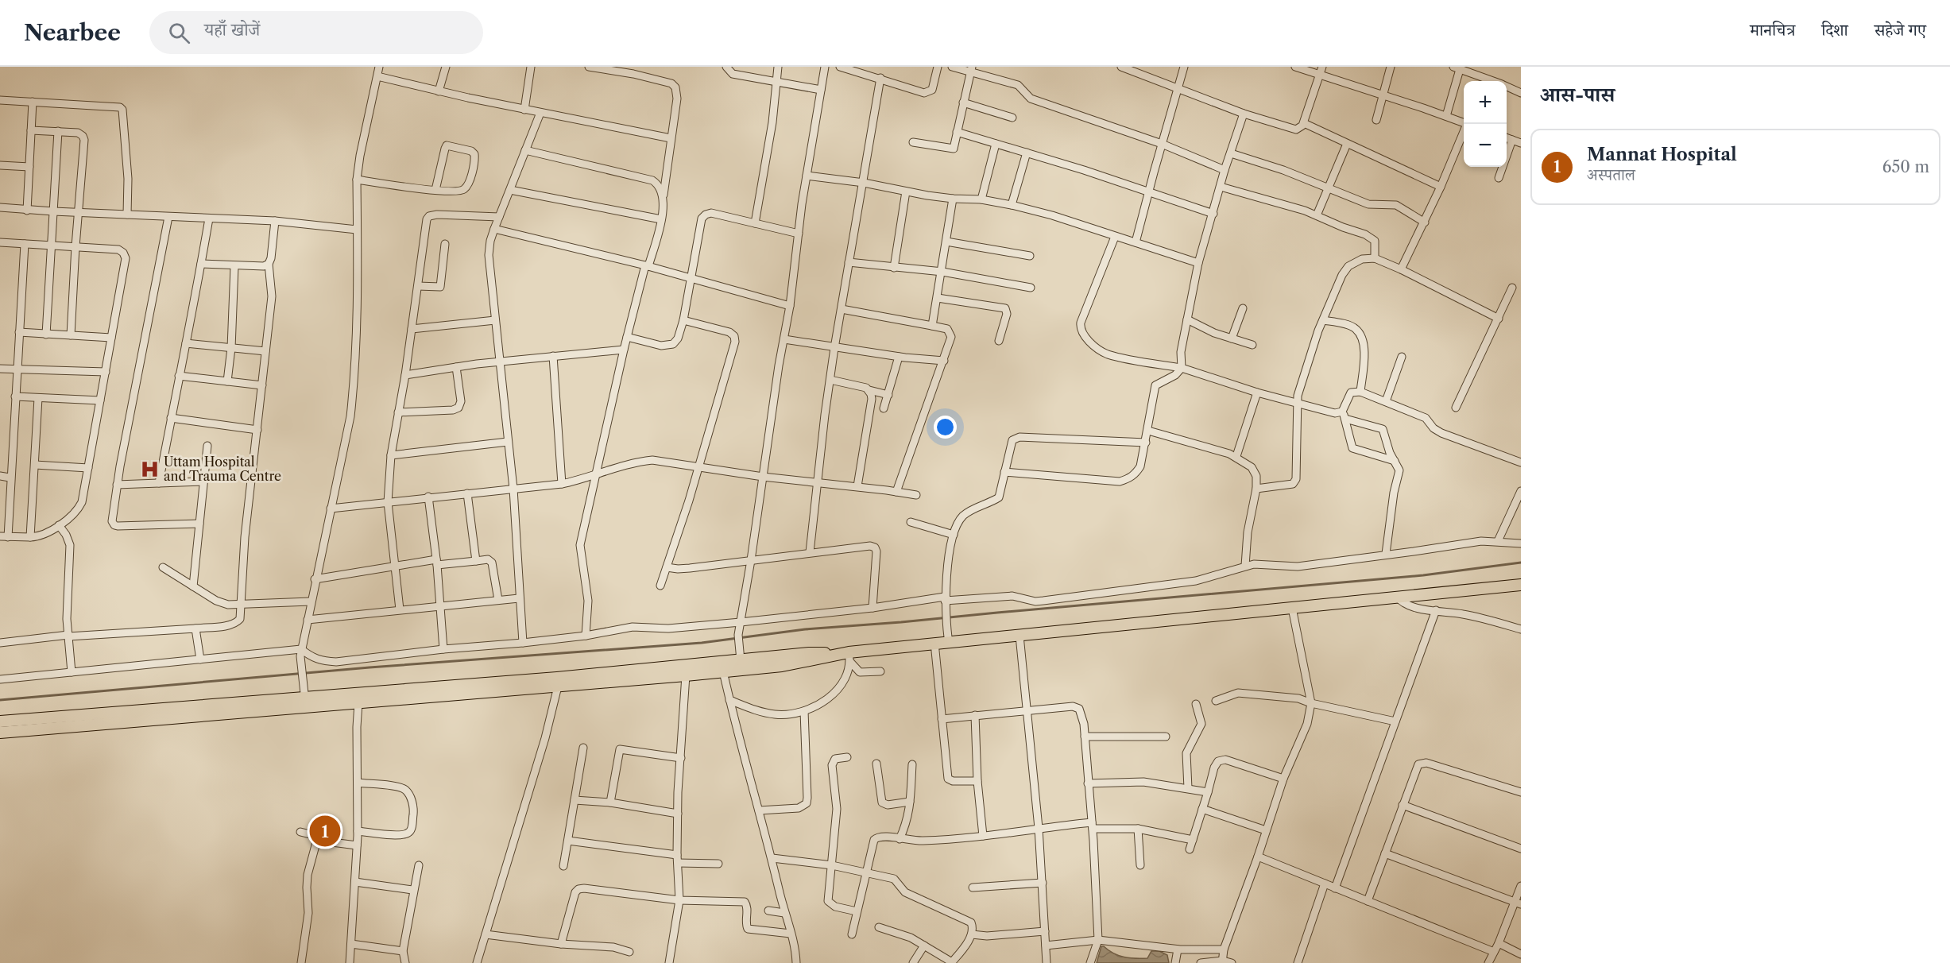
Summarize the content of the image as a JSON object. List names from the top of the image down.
{
  "places": {
    "hospital": ["Uttam Hospital and Trauma Centre"]
  },
  "page": {
    "header": "Nearbee",
    "search": "यहाँ खोजें",
    "nav": ["मानचित्र", "दिशा", "सहेजे गए"],
    "heading": "आस-पास",
    "map_buttons": ["+", "−"],
    "list": [
      {
        "mark": "1",
        "name": "Mannat Hospital",
        "note": "अस्पताल",
        "value": "650 m"
      }
    ],
    "pins": "1"
  }
}
